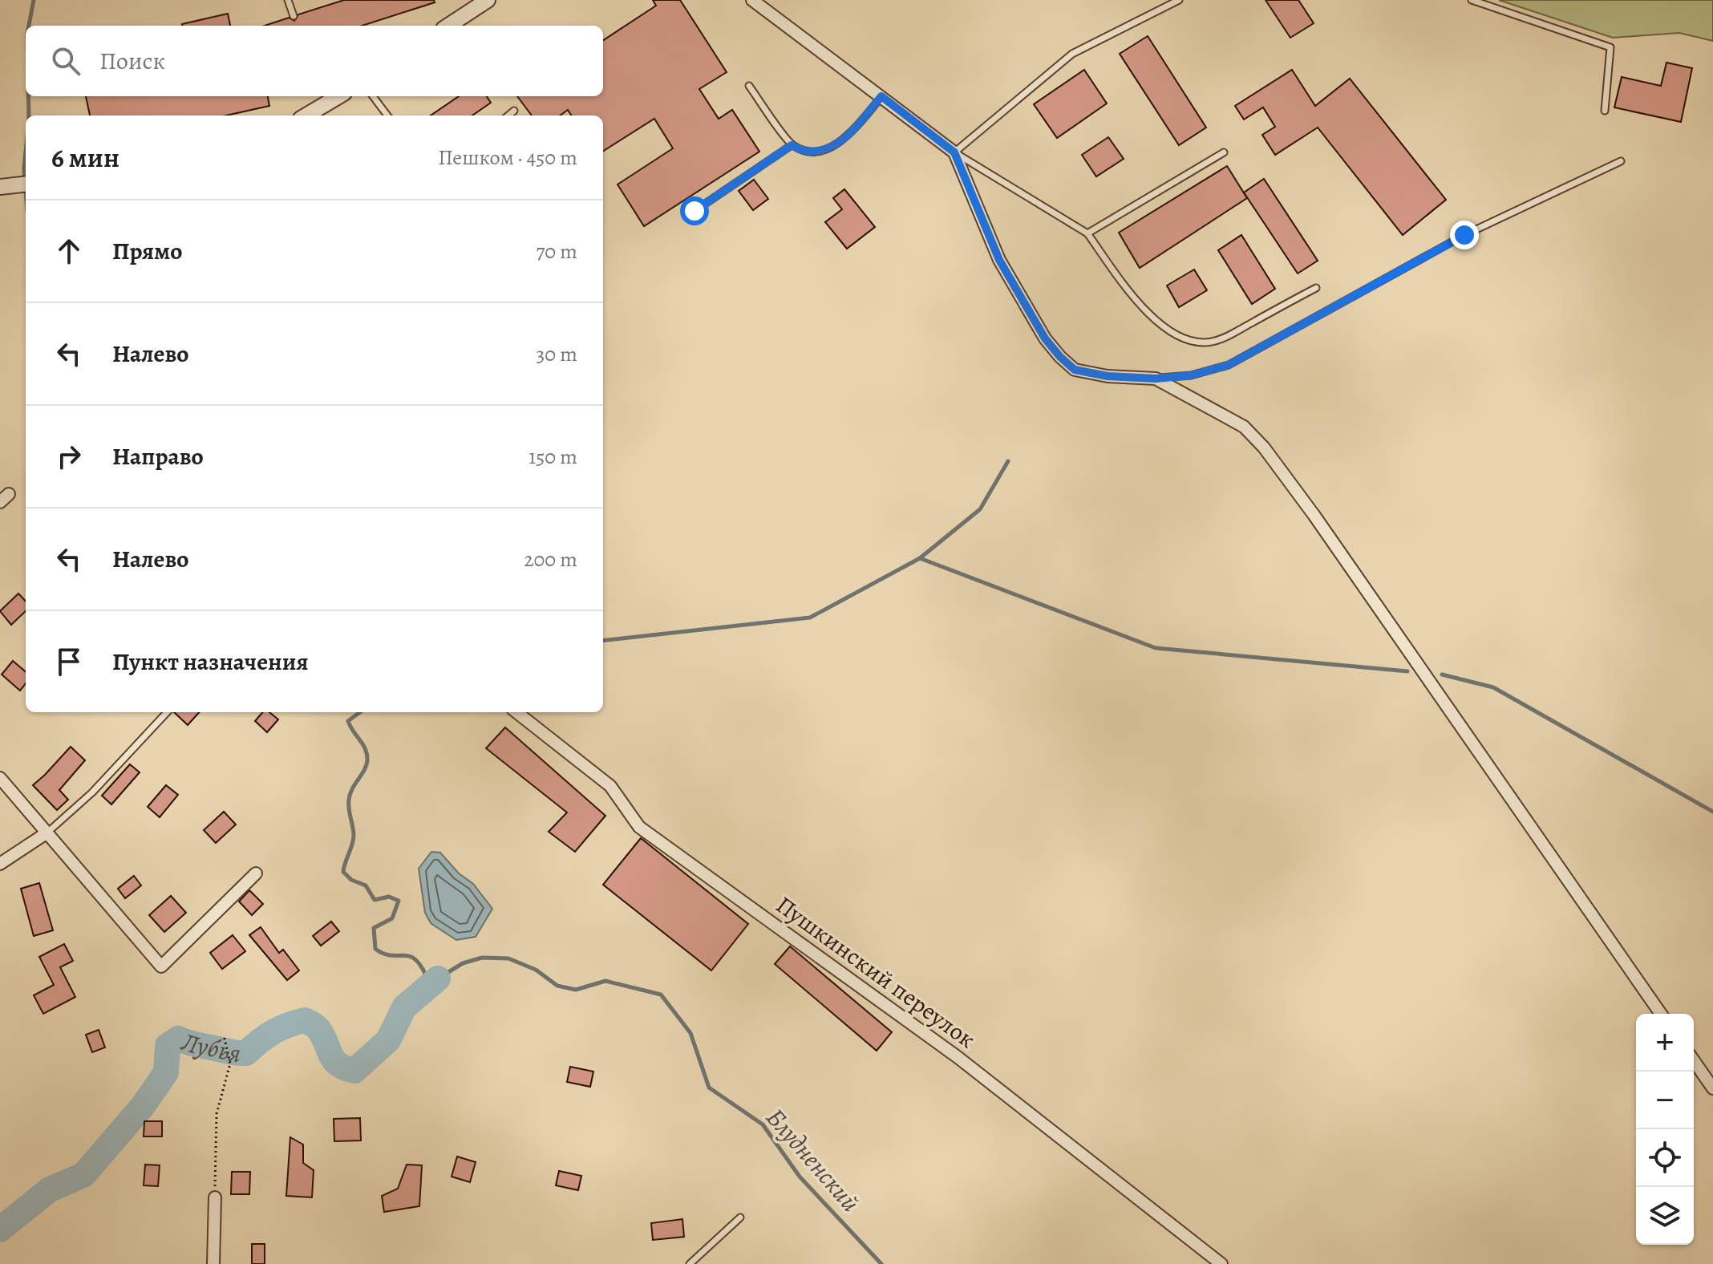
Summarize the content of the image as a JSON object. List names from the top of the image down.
{
  "streets": {
    "street": ["Пушкинский переулок"]
  },
  "water": ["Лубья", "Блудненский"],
  "page": {
    "search": "Поиск",
    "heading": ["6 мин", "Пешком · 450 m"],
    "list": [
      ["Прямо", "70 m"],
      ["Налево", "30 m"],
      ["Направо", "150 m"],
      ["Налево", "200 m"],
      "Пункт назначения"
    ],
    "map_buttons": ["+", "−"]
  }
}
